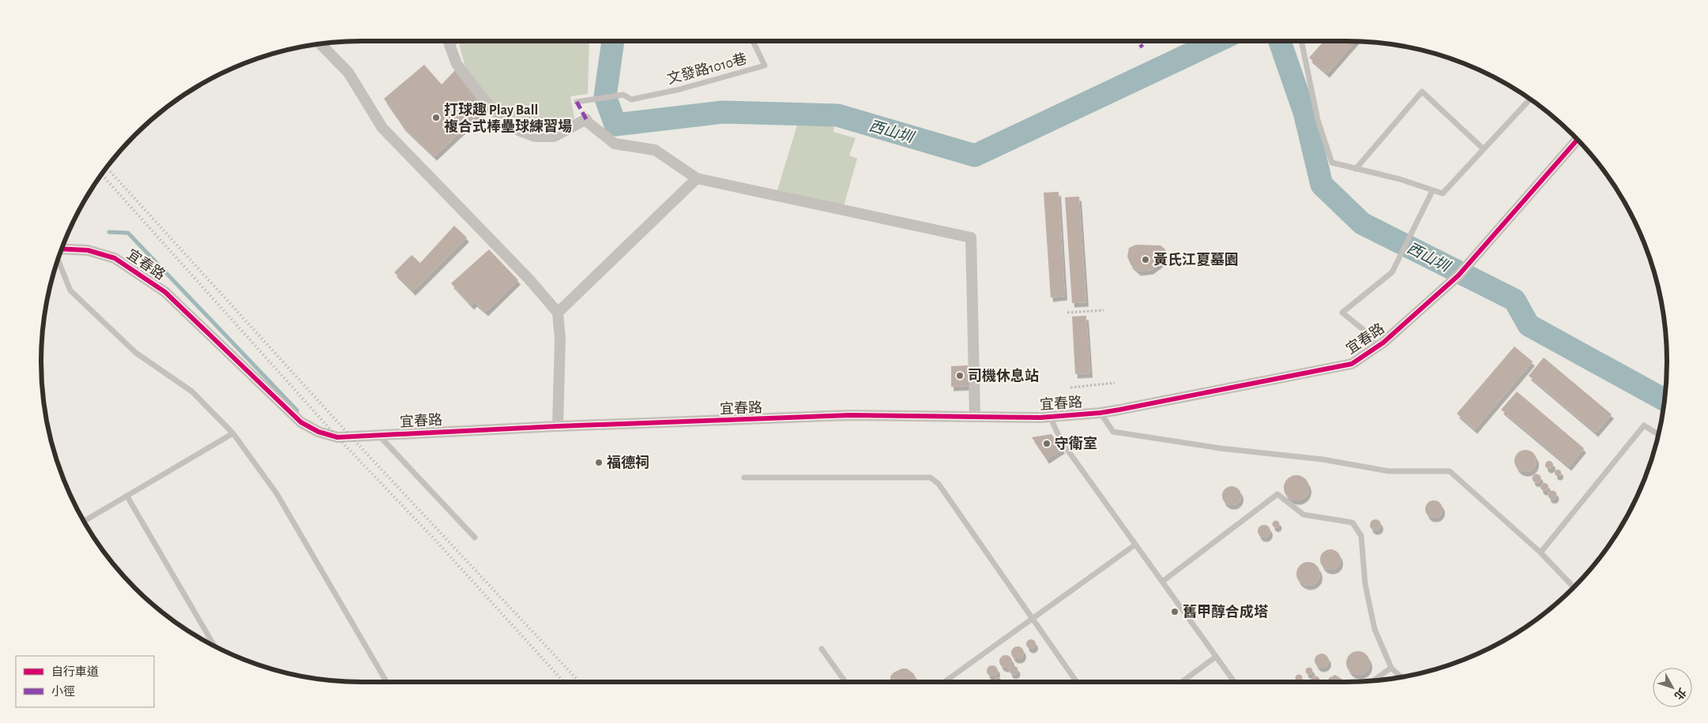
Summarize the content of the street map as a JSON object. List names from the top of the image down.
{
  "streets": {
    "street": ["宜春路"],
    "lane": ["文發路1010巷"]
  },
  "water": ["西山圳"],
  "places": [
    "打球趣 Play Ball 複合式棒壘球練習場",
    "黃氏江夏墓園",
    "司機休息站",
    "守衛室",
    "福德祠",
    "舊甲醇合成塔"
  ],
  "legend": ["自行車道", "小徑"],
  "north": "bottom right"
}
